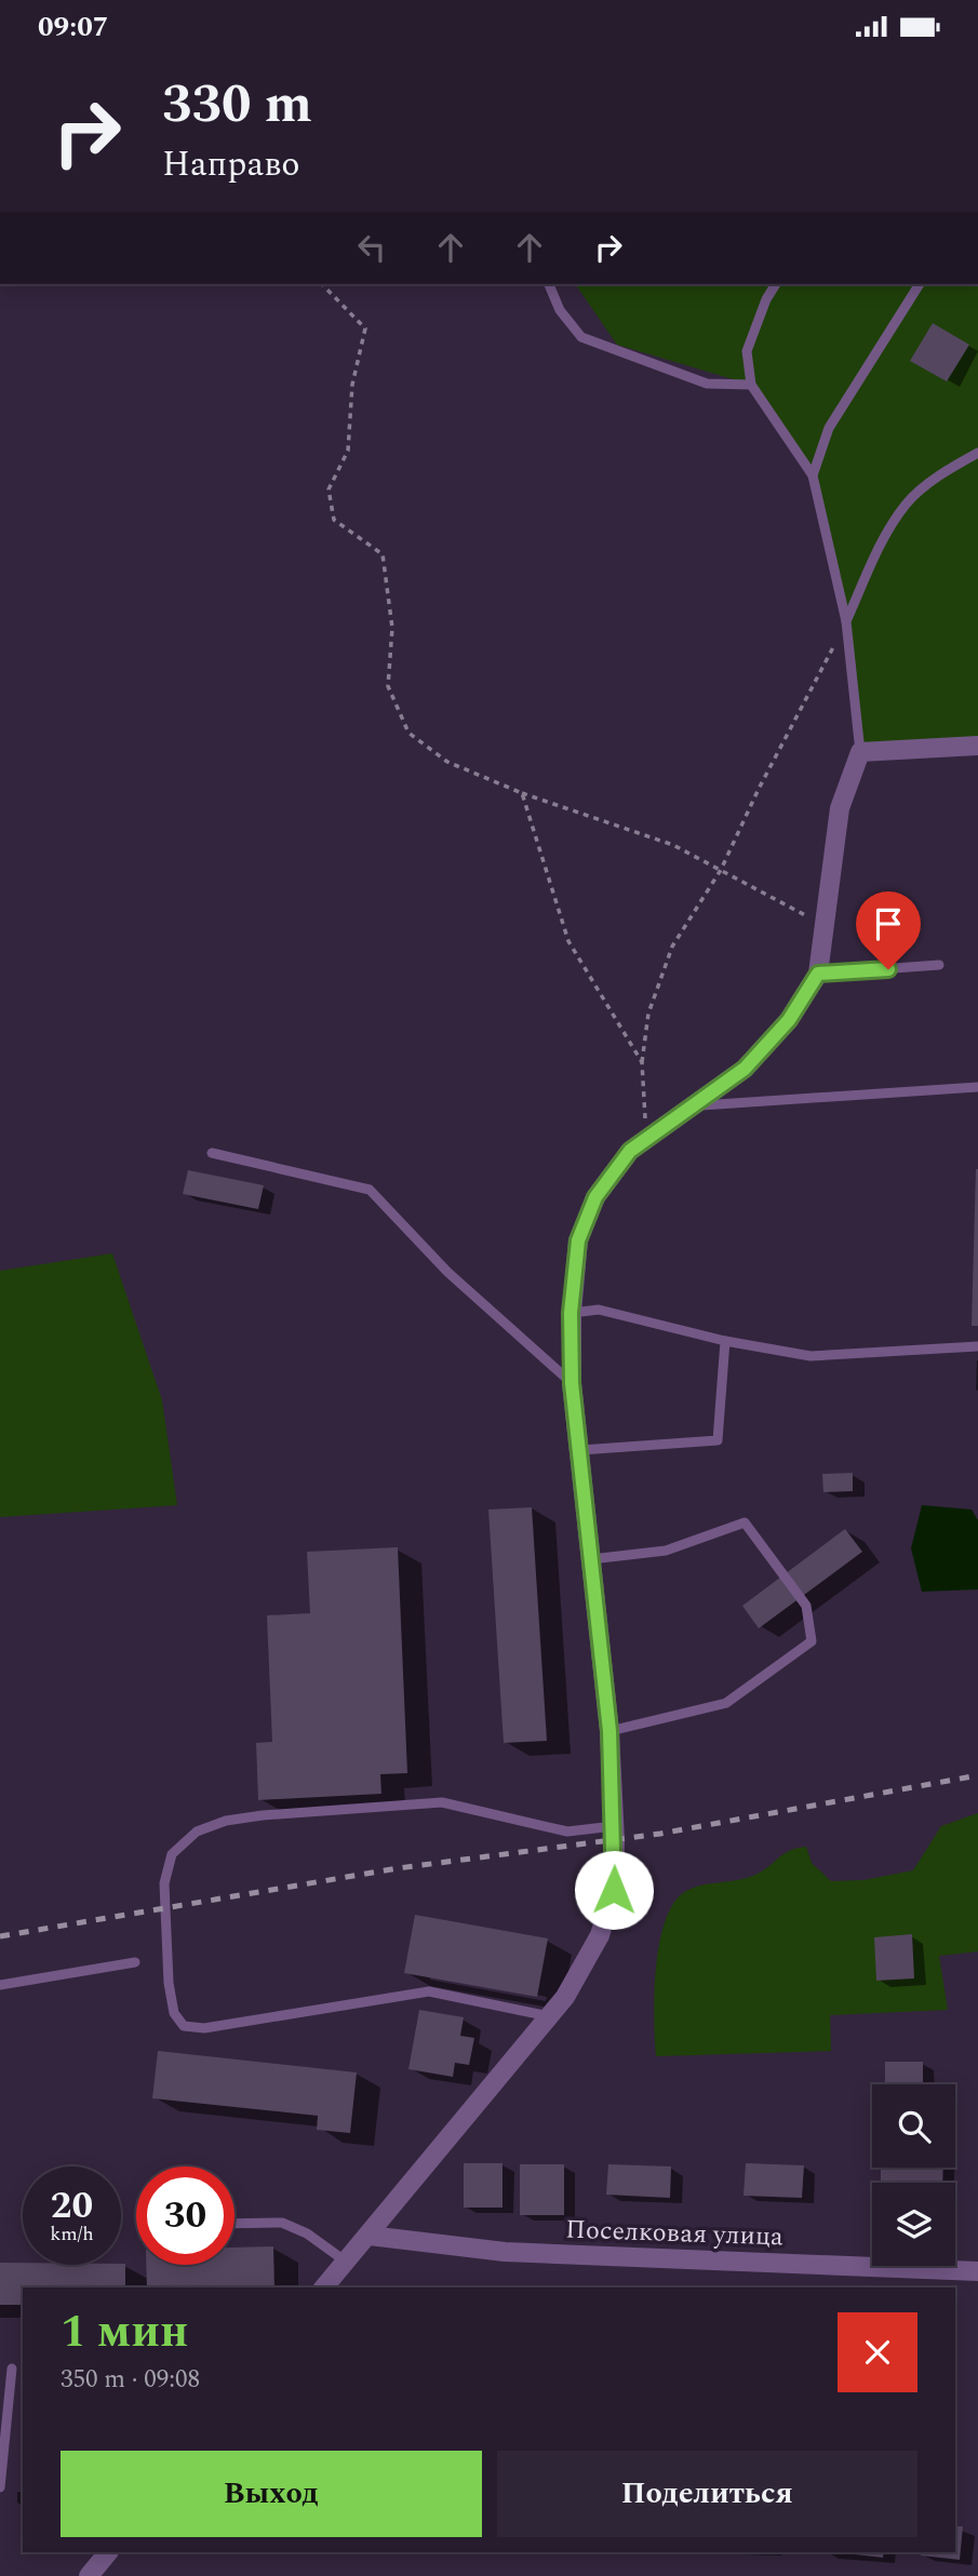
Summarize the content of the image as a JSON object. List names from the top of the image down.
{
  "streets": {
    "street": ["Поселковая улица"]
  },
  "page": {
    "status": "09:07",
    "turn": ["330 m", "Направо"],
    "speed": "20 km/h",
    "limit": "30",
    "heading": ["1 мин", "350 m · 09:08"],
    "buttons": ["Выход", "Поделиться"]
  }
}
